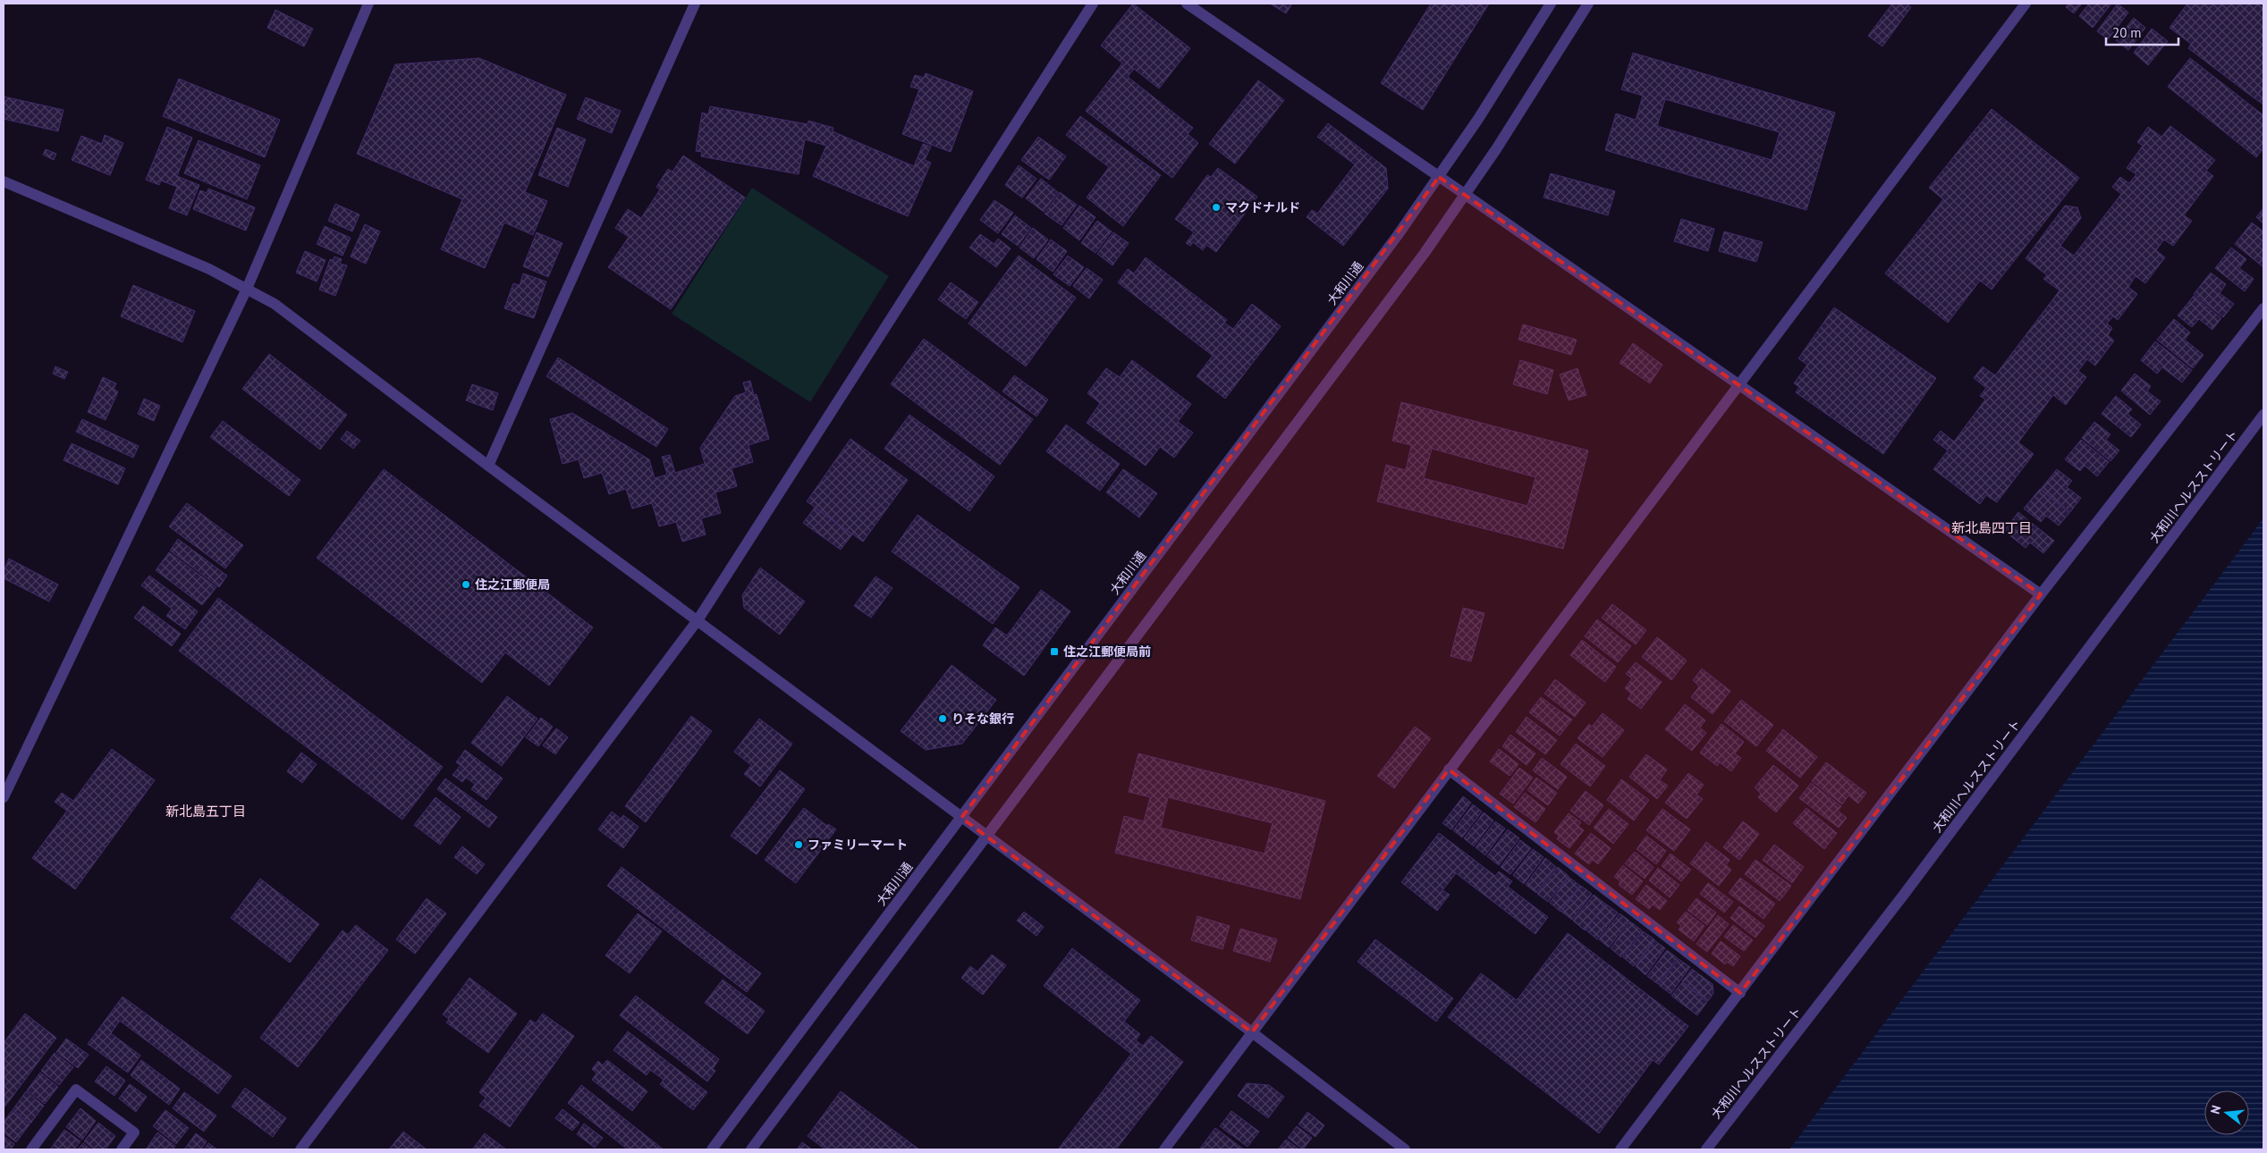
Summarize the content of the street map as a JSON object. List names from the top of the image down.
{
  "streets": {
    "street": ["大和川通", "大和川ヘルスストリート"]
  },
  "districts": ["新北島四丁目", "新北島五丁目"],
  "places": {
    "other": [
      "マクドナルド",
      "住之江郵便局",
      "りそな銀行",
      "ファミリーマート"
    ],
    "transit": ["住之江郵便局前"]
  },
  "scale_bar": "20 m",
  "north": "left"
}
